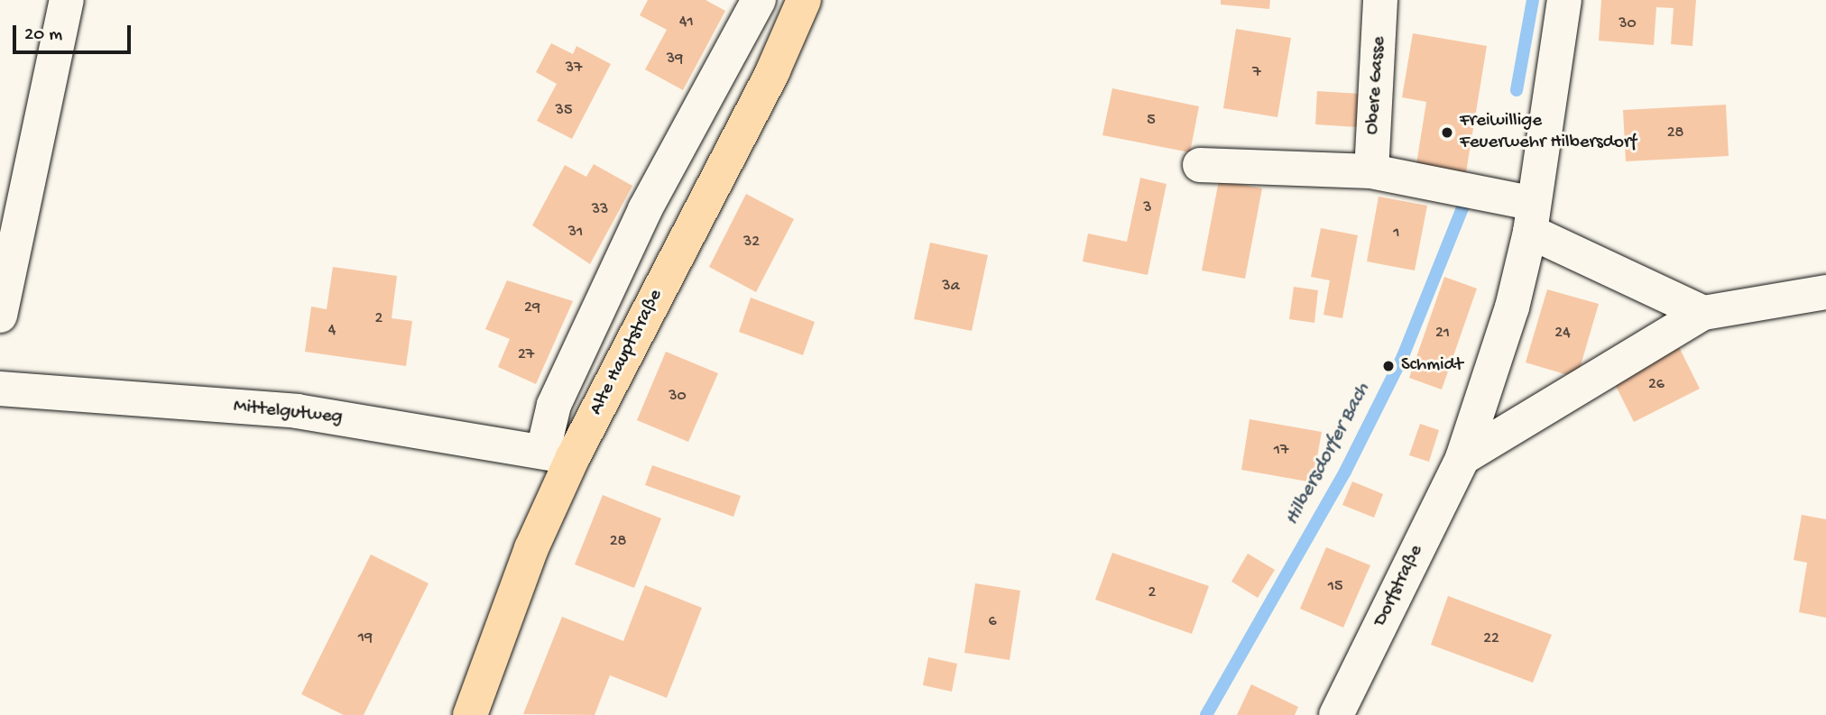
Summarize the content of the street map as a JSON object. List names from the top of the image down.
{
  "streets": {
    "main road": ["Alte Hauptstraße"],
    "street": ["Obere Gasse", "Mittelgutweg", "Dorfstraße"]
  },
  "crossings": [
    ["Alte Hauptstraße", "Mittelgutweg"]
  ],
  "water": ["Hilbersdorfer Bach"],
  "places": ["Freiwillige Feuerwehr Hilbersdorf", "Schmidt"],
  "house_numbers": [
    "41",
    "30",
    "39",
    "37",
    "7",
    "35",
    "5",
    "28",
    "3",
    "33",
    "31",
    "1",
    "32",
    "3a",
    "29",
    "2",
    "4",
    "21",
    "24",
    "27",
    "26",
    "30",
    "17",
    "28",
    "15",
    "2",
    "6",
    "19",
    "22"
  ],
  "scale_bar": "20 m"
}
